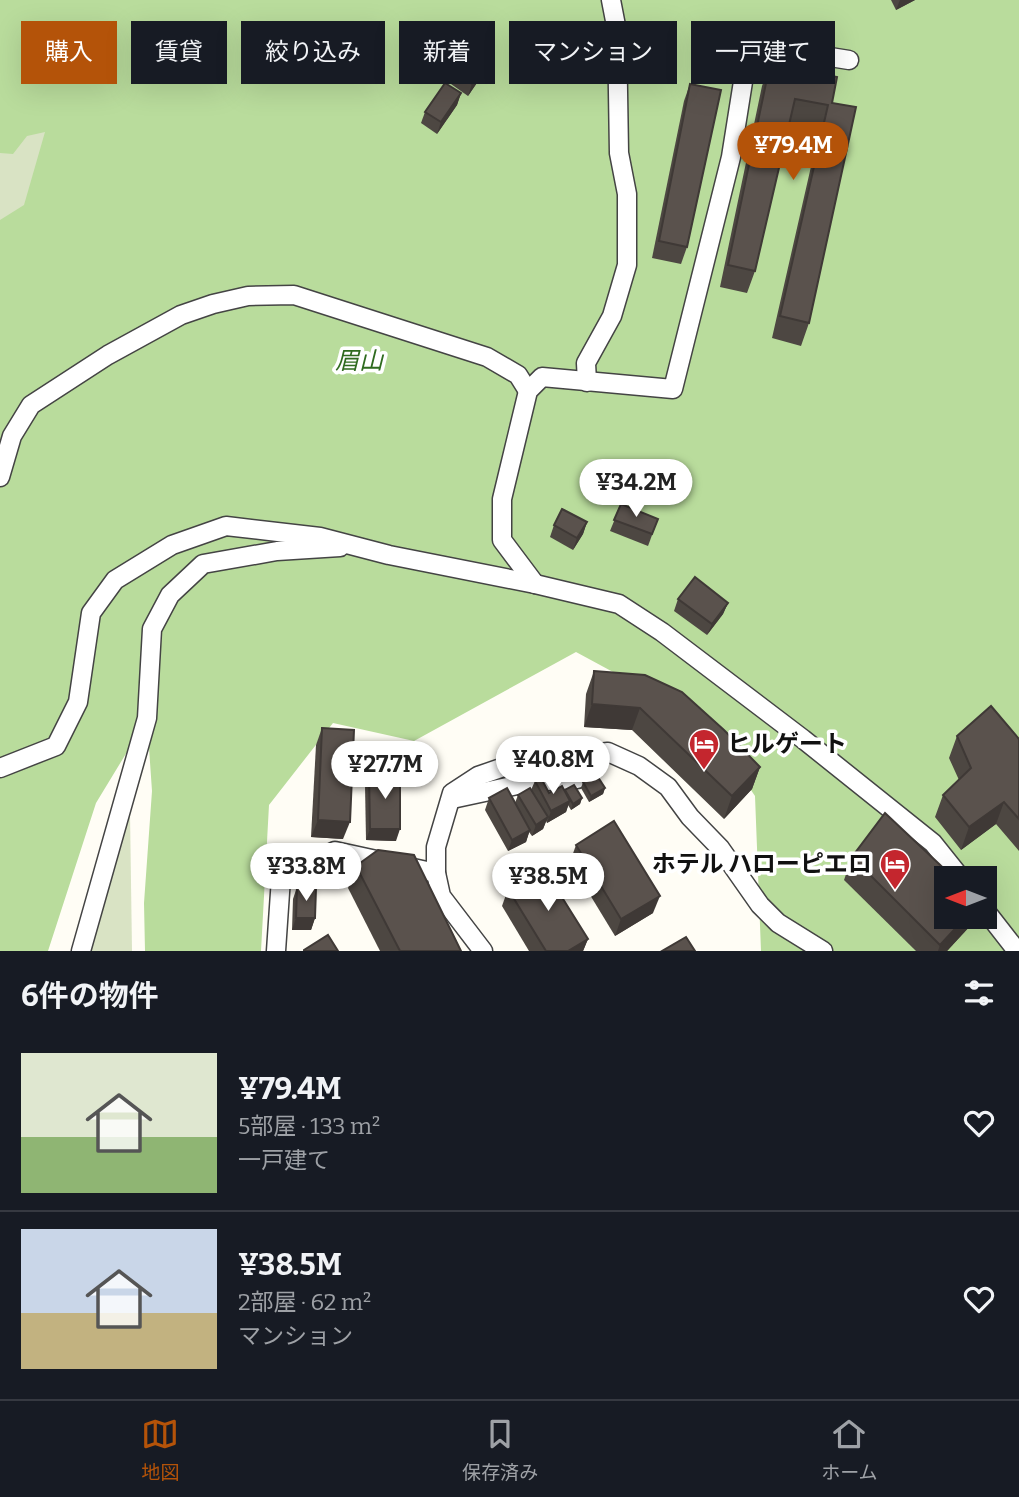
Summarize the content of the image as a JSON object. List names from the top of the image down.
{
  "parks": ["眉山"],
  "places": {
    "hotel": ["ヒルゲート", "ホテル ハローピエロ"]
  },
  "north": "left",
  "page": {
    "chip": [
      "購入",
      "賃貸",
      "絞り込み",
      "新着",
      "マンション",
      "一戸建て"
    ],
    "price": [
      "¥79.4M",
      "¥34.2M",
      "¥40.8M",
      "¥27.7M",
      "¥33.8M",
      "¥38.5M"
    ],
    "heading": "6件の物件",
    "list": [
      {
        "name": "¥79.4M",
        "note": "5部屋 · 133 m² · 一戸建て"
      },
      {
        "name": "¥38.5M",
        "note": "2部屋 · 62 m² · マンション"
      }
    ],
    "tabs": ["地図", "保存済み", "ホーム"]
  }
}
